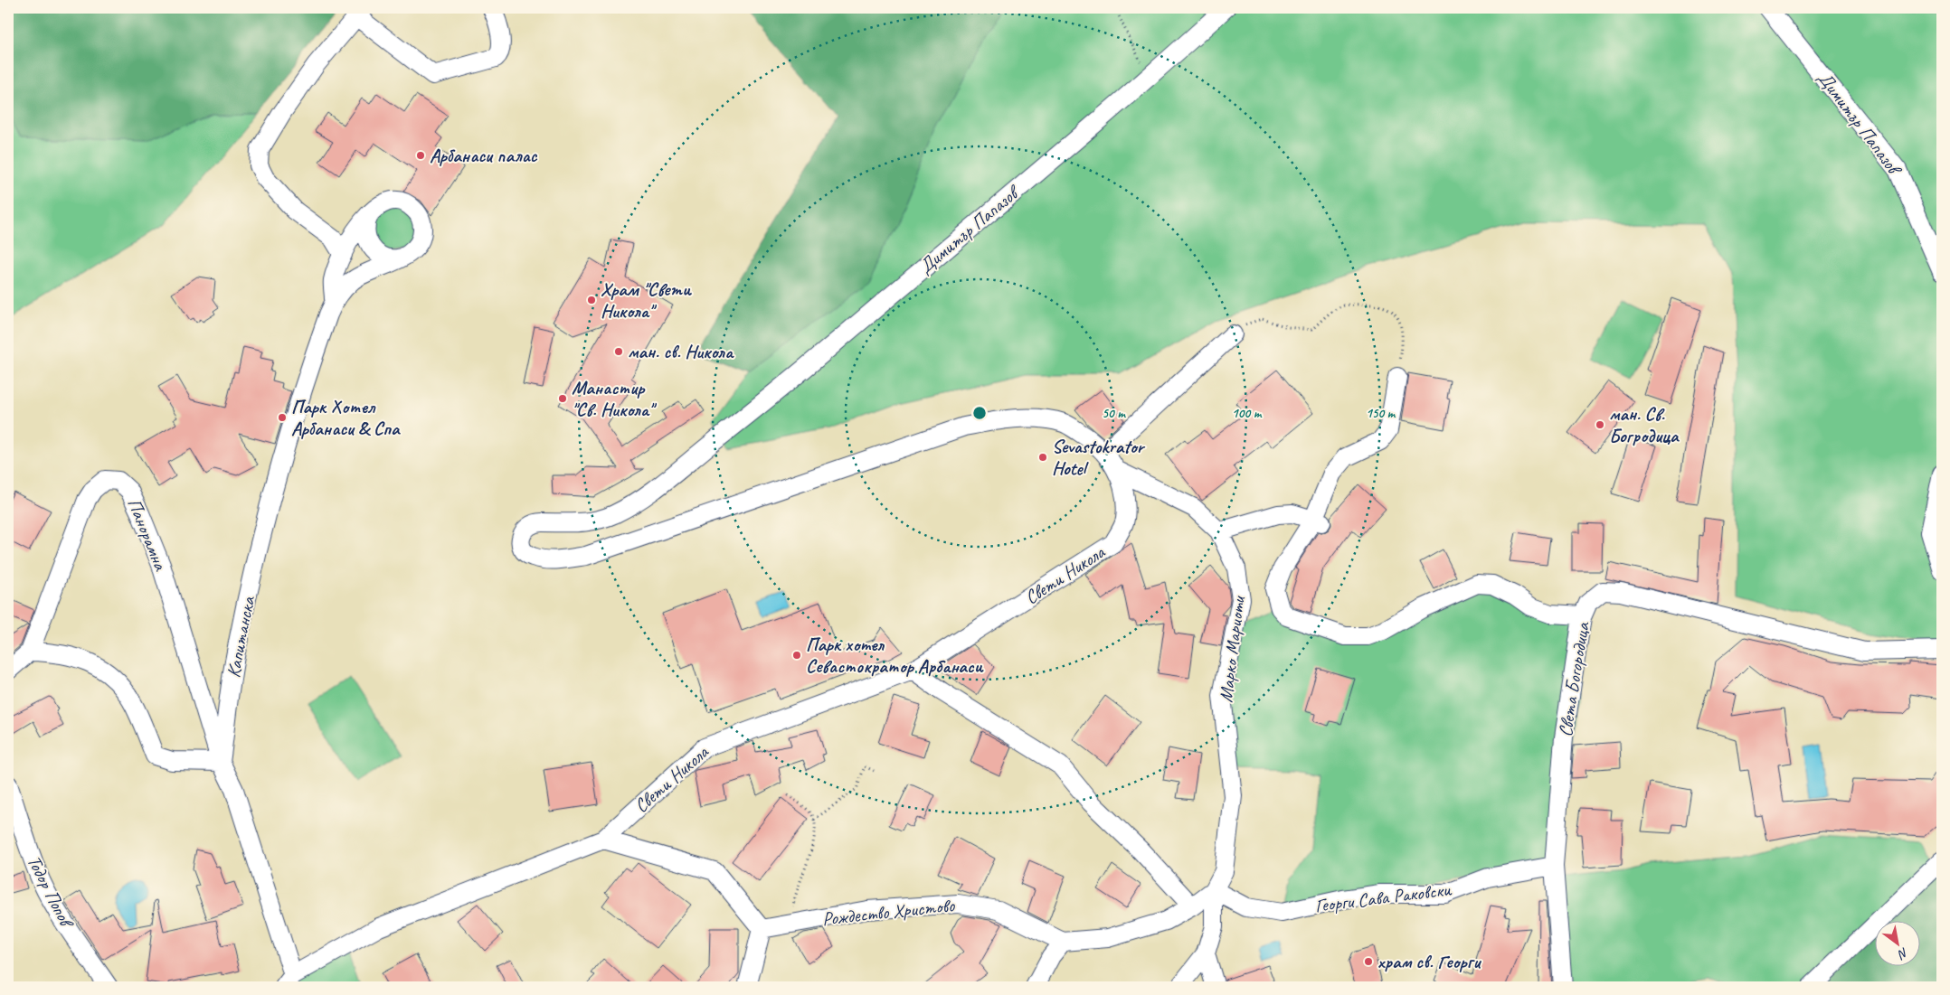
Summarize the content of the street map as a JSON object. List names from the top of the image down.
{
  "streets": {
    "street": [
      "Димитър Папазов",
      "Панорамна",
      "Свети Никола",
      "Капитанска",
      "Марко Мариоти",
      "Света Богородица",
      "Тодор Попов",
      "Георги Сава Раковски",
      "Рождество Христово"
    ]
  },
  "crossings": [
    ["Димитър Папазов", "Свети Никола"],
    ["Панорамна", "Капитанска"],
    ["Свети Никола", "Марко Мариоти"],
    ["Марко Мариоти", "Георги Сава Раковски"],
    ["Света Богородица", "Георги Сава Раковски"]
  ],
  "places": [
    "Арбанаси палас",
    "Храм \"Свети Никола\"",
    "ман. св. Никола",
    "Манастир \"Св. Никола\"",
    "Парк Хотел Арбанаси & Спа",
    "ман. Св. Богродица",
    "Sevastokrator Hotel",
    "Парк хотел Севастократор Арбанаси",
    "храм св. Георги"
  ],
  "north": "bottom right",
  "rings": ["50 m", "100 m", "150 m"]
}
